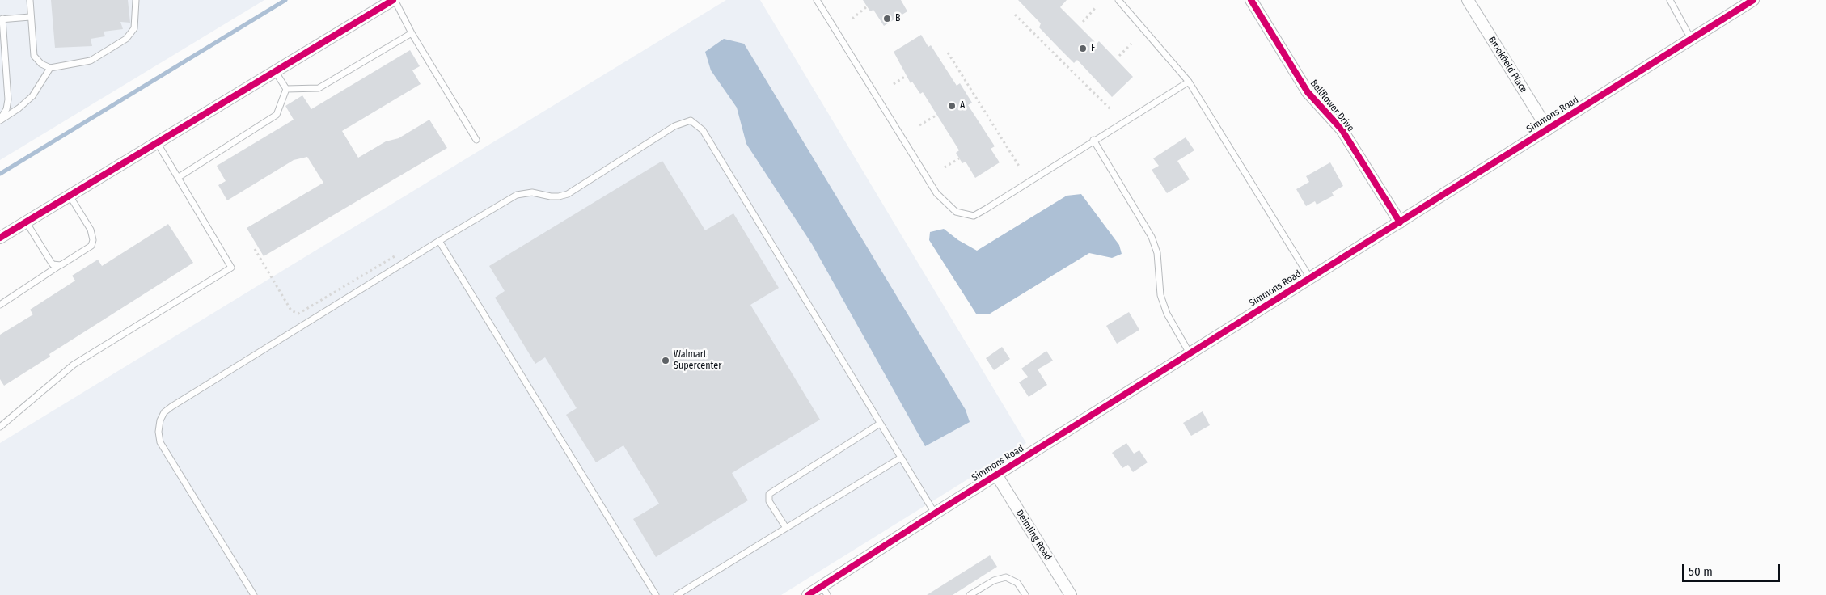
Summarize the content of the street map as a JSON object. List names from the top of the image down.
{
  "streets": {
    "street": [
      "Brookfield Place",
      "Bellflower Drive",
      "Simmons Road",
      "Deimling Road"
    ]
  },
  "crossings": [
    ["Brookfield Place", "Simmons Road"],
    ["Bellflower Drive", "Simmons Road"],
    ["Simmons Road", "Deimling Road"]
  ],
  "places": [
    "B",
    "F",
    "A",
    "Walmart Supercenter"
  ],
  "scale_bar": "50 m"
}
